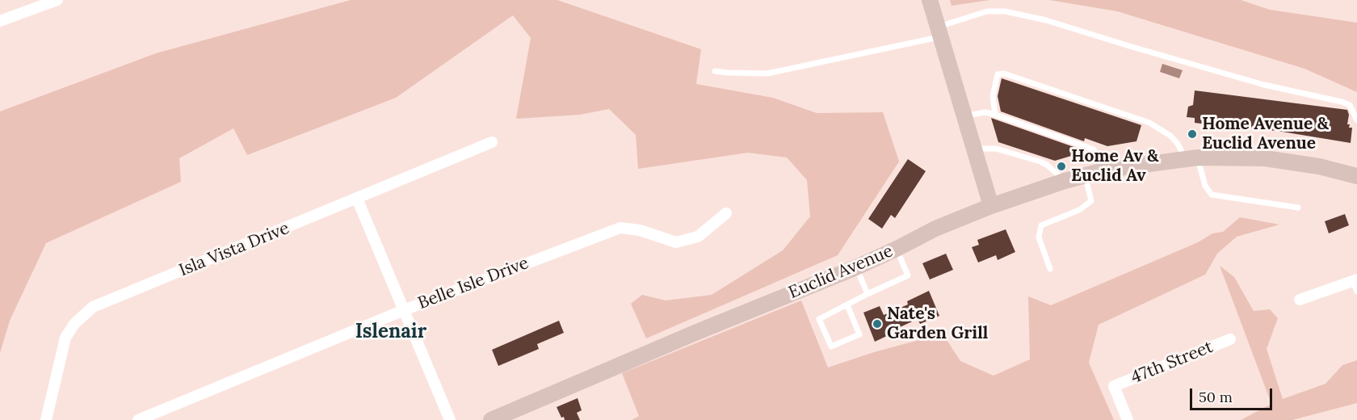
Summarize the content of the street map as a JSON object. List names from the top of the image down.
{
  "streets": {
    "main road": ["Euclid Avenue"],
    "street": ["Isla Vista Drive", "Belle Isle Drive", "47th Street"]
  },
  "districts": ["Islenair"],
  "places": ["Home Avenue & Euclid Avenue", "Home Av & Euclid Av", "Nate's Garden Grill"],
  "scale_bar": "50 m"
}
